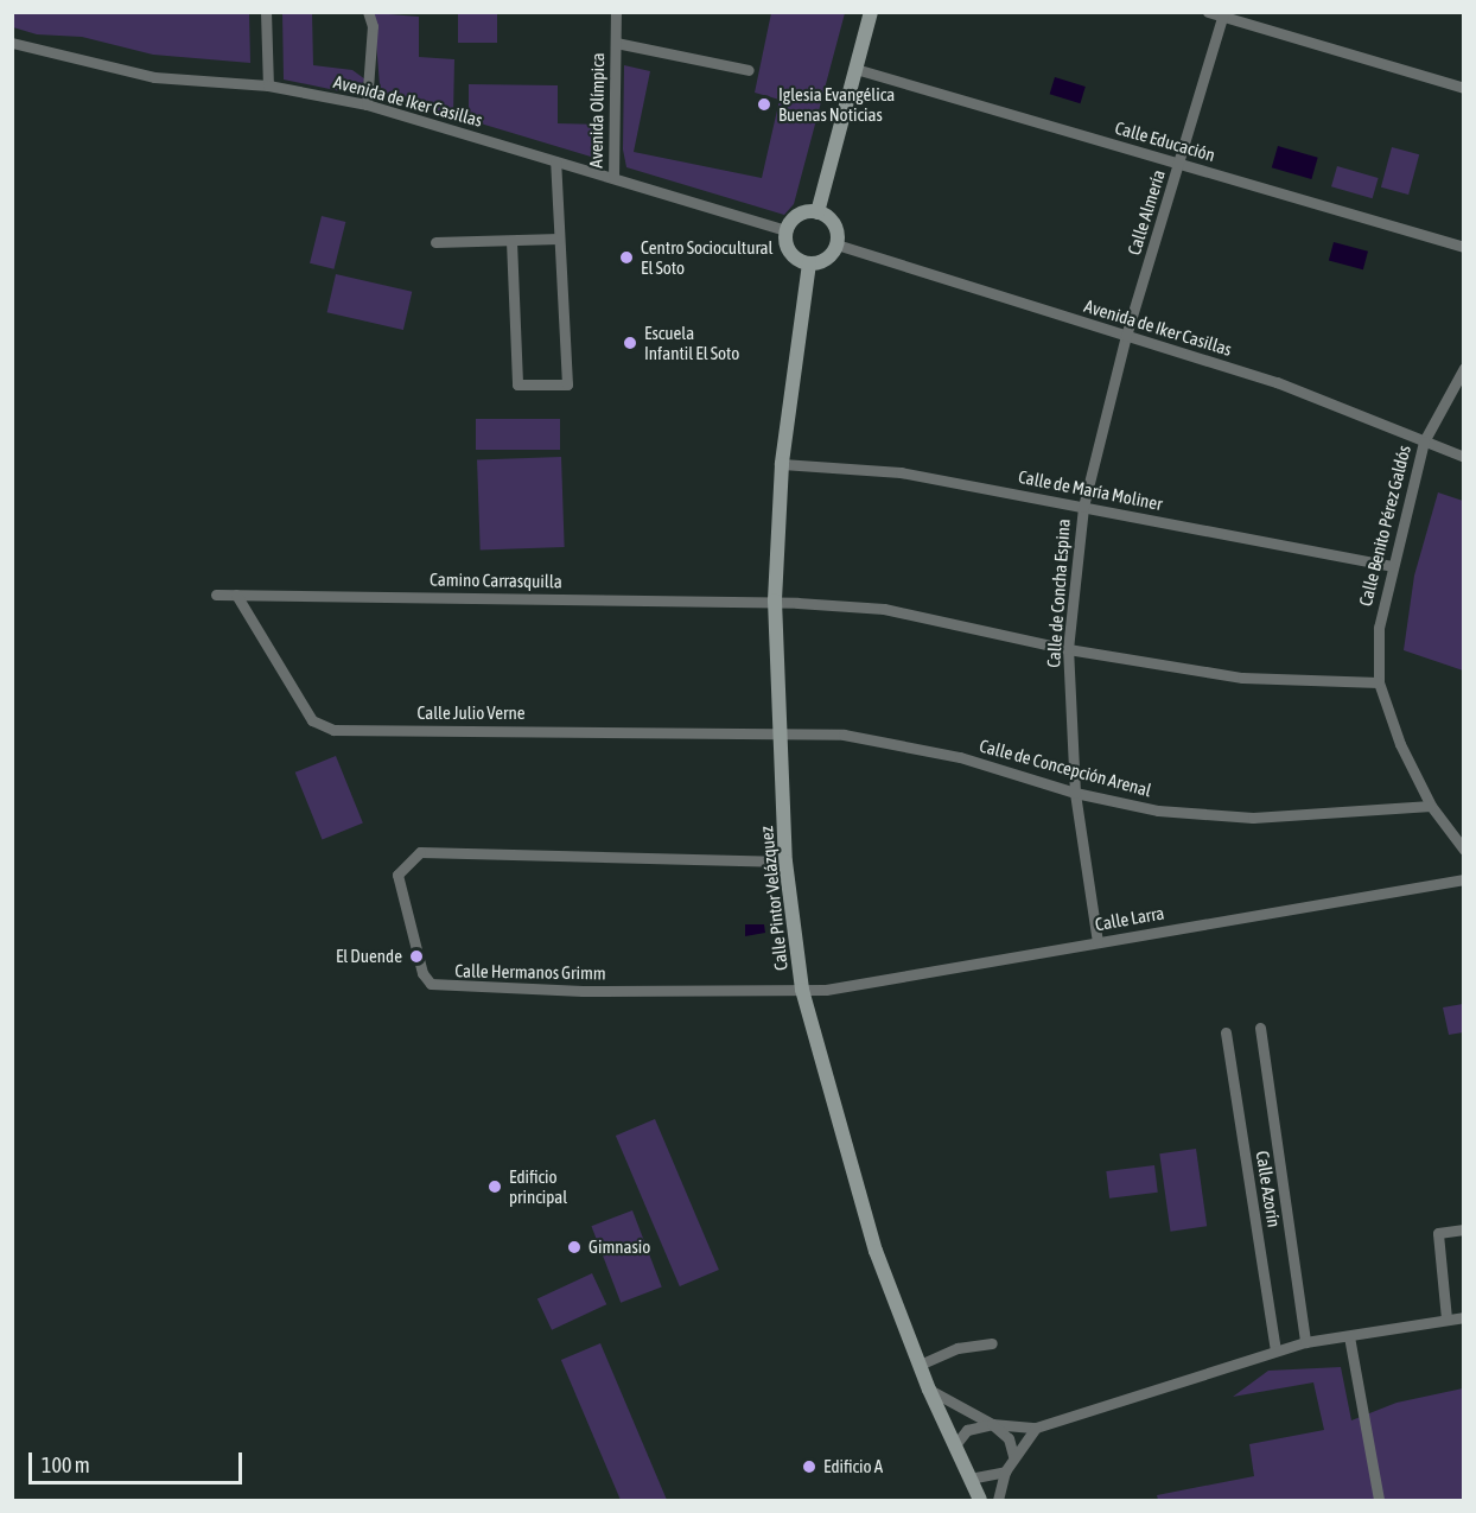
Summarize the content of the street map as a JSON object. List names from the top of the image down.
{
  "streets": {
    "street": [
      "Avenida de Iker Casillas",
      "Avenida Olímpica",
      "Calle Educación",
      "Calle Almería",
      "Calle de María Moliner",
      "Calle Benito Pérez Galdós",
      "Camino Carrasquilla",
      "Calle de Concha Espina",
      "Calle Julio Verne",
      "Calle de Concepción Arenal",
      "Calle Pintor Velázquez",
      "Calle Larra",
      "Calle Hermanos Grimm",
      "Calle Azorín"
    ]
  },
  "crossings": [
    ["Avenida de Iker Casillas", "Avenida Olímpica"],
    ["Avenida de Iker Casillas", "Calle Almería"],
    ["Avenida de Iker Casillas", "Calle Benito Pérez Galdós"],
    ["Avenida de Iker Casillas", "Calle de Concha Espina"],
    ["Avenida de Iker Casillas", "Calle Pintor Velázquez"],
    ["Calle Educación", "Calle Almería"],
    ["Calle Almería", "Calle de Concha Espina"],
    ["Calle de María Moliner", "Calle Benito Pérez Galdós"],
    ["Calle de María Moliner", "Calle de Concha Espina"],
    ["Calle de María Moliner", "Calle Pintor Velázquez"],
    ["Calle Benito Pérez Galdós", "Camino Carrasquilla"],
    ["Calle Benito Pérez Galdós", "Calle de Concepción Arenal"],
    ["Camino Carrasquilla", "Calle de Concha Espina"],
    ["Camino Carrasquilla", "Calle Julio Verne"],
    ["Camino Carrasquilla", "Calle Pintor Velázquez"],
    ["Calle de Concha Espina", "Calle de Concepción Arenal"],
    ["Calle de Concha Espina", "Calle Larra"],
    ["Calle Julio Verne", "Calle de Concepción Arenal"],
    ["Calle Julio Verne", "Calle Pintor Velázquez"],
    ["Calle de Concepción Arenal", "Calle Pintor Velázquez"],
    ["Calle Pintor Velázquez", "Calle Larra"],
    ["Calle Pintor Velázquez", "Calle Hermanos Grimm"],
    ["Calle Larra", "Calle Hermanos Grimm"]
  ],
  "places": [
    "Iglesia Evangélica Buenas Noticias",
    "Centro Sociocultural El Soto",
    "Escuela Infantil El Soto",
    "El Duende",
    "Edificio principal",
    "Gimnasio",
    "Edificio A"
  ],
  "scale_bar": "100 m"
}
